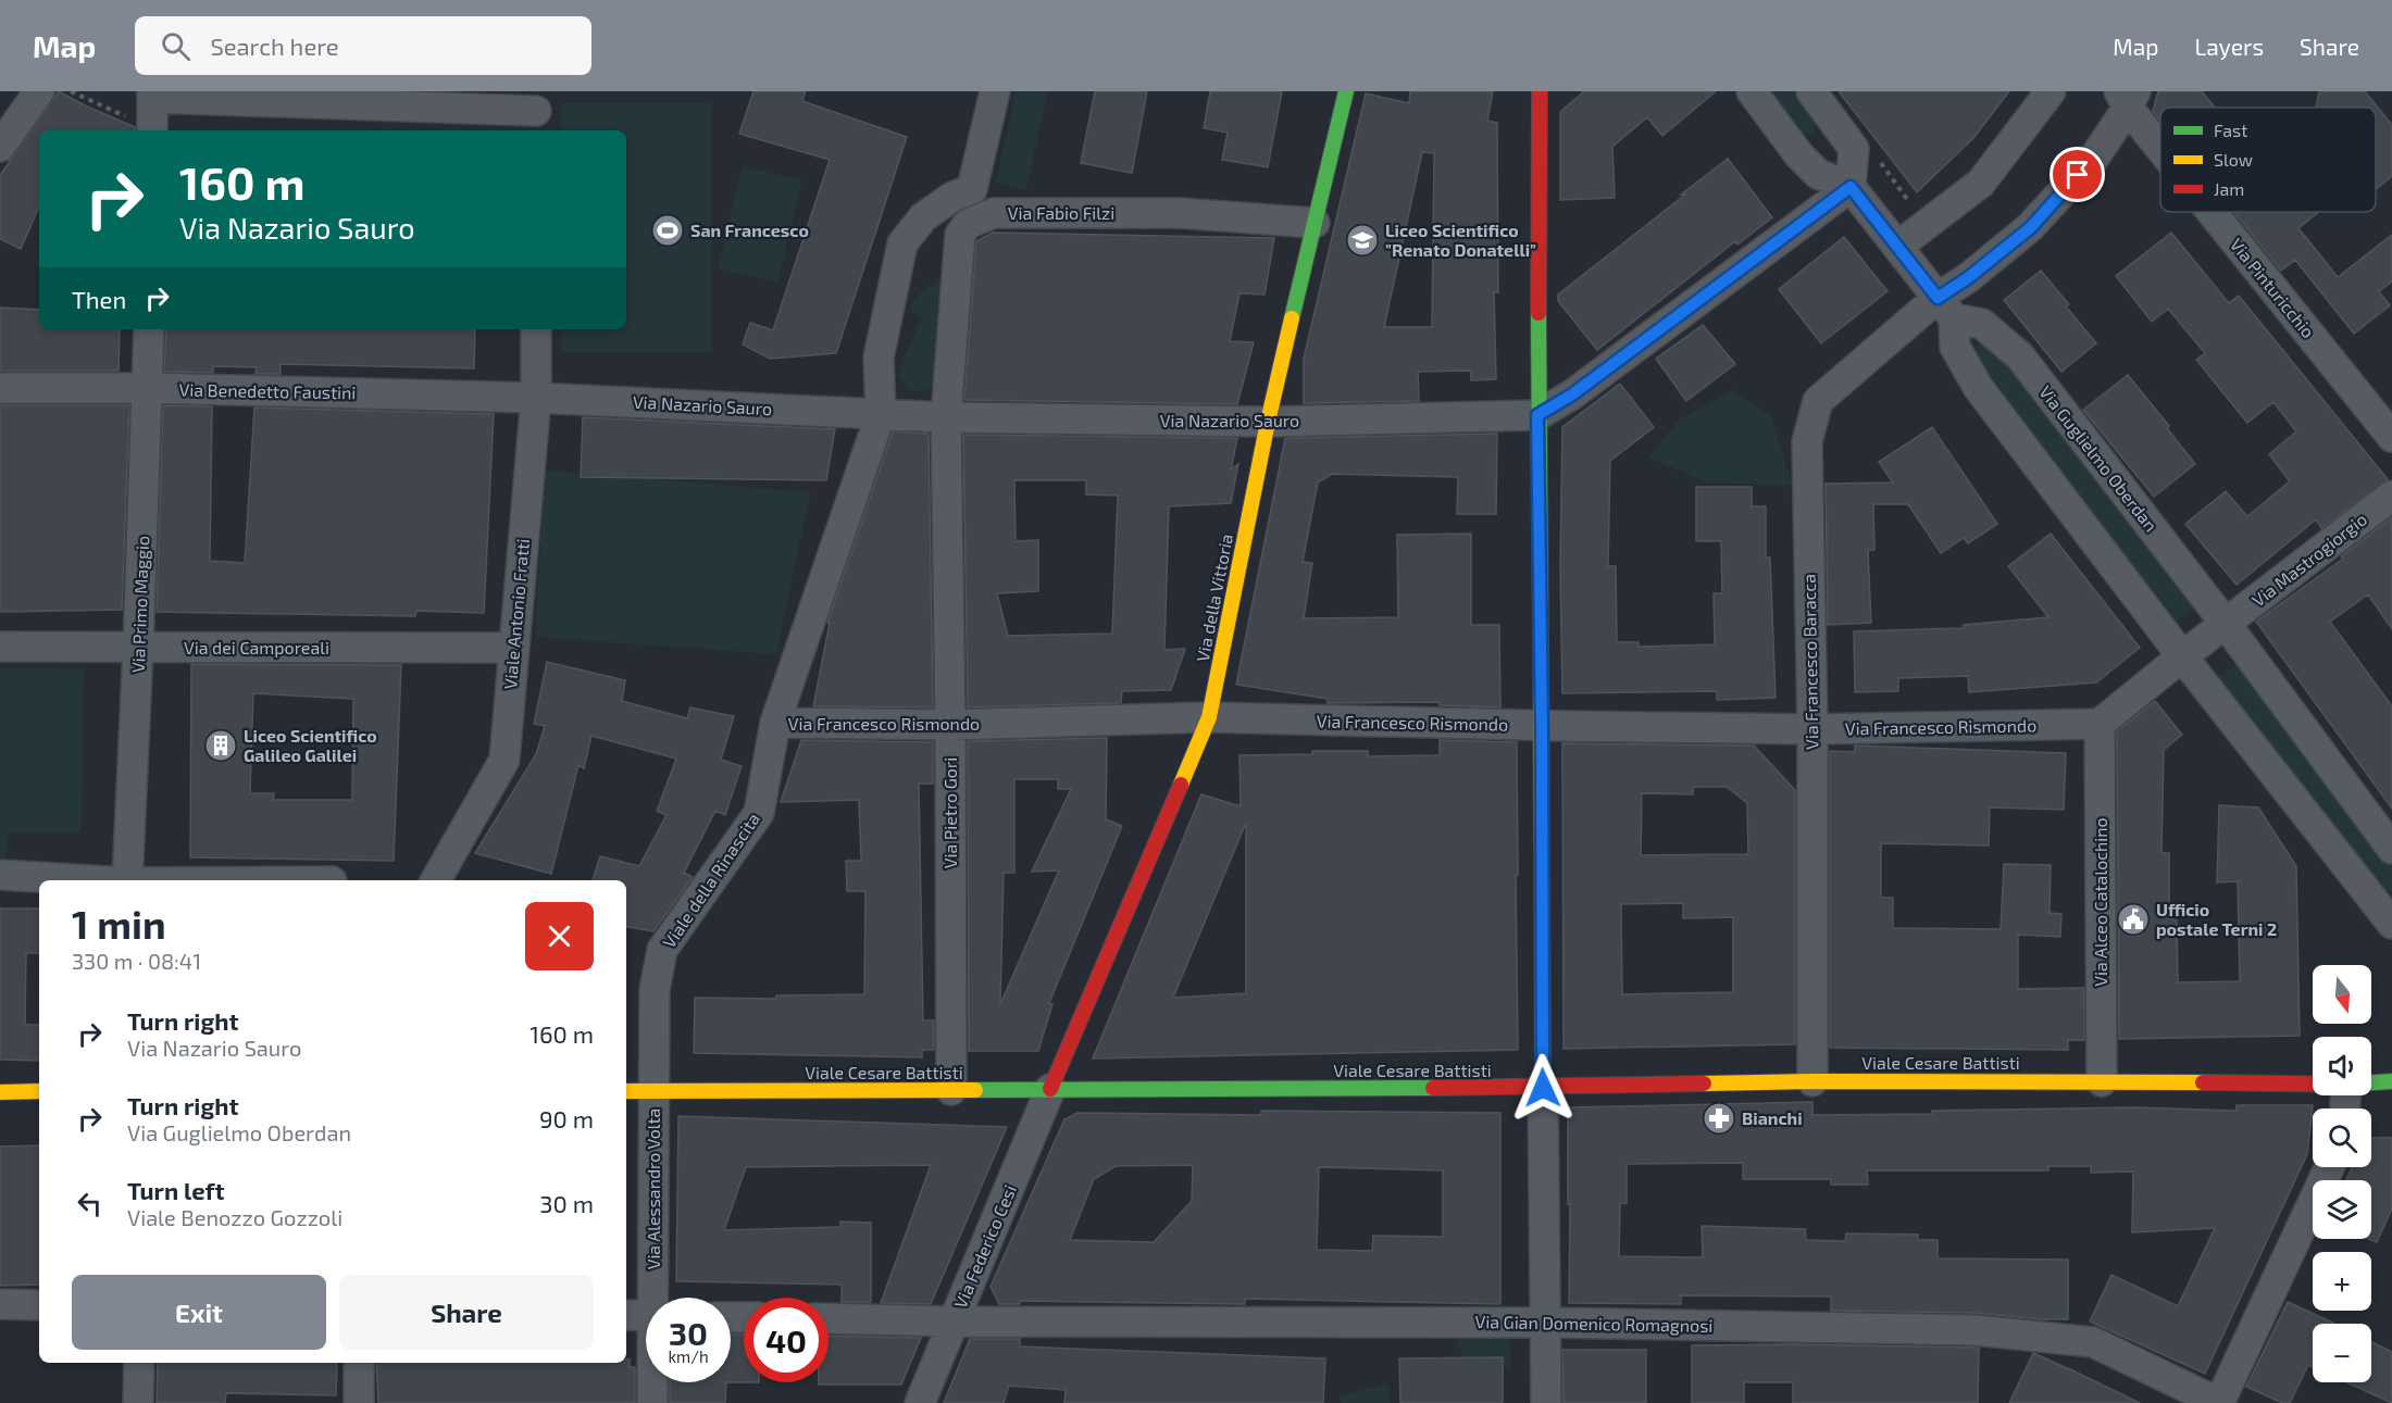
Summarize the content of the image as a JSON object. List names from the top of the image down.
{
  "streets": {
    "street": [
      "Via Fabio Filzi",
      "Via Pinturicchio",
      "Via Benedetto Faustini",
      "Via Nazario Sauro",
      "Via Guglielmo Oberdan",
      "Via Mastrogiorgio",
      "Via della Vittoria",
      "Via Primo Maggio",
      "Viale Antonio Fratti",
      "Via dei Camporeali",
      "Via Francesco Baracca",
      "Via Francesco Rismondo",
      "Via Pietro Gori",
      "Viale della Rinascita",
      "Via Alceo Catalochino",
      "Viale Cesare Battisti",
      "Via Alessandro Volta",
      "Via Federico Cesi",
      "Via Gian Domenico Romagnosi"
    ]
  },
  "crossings": [
    ["Via Fabio Filzi", "Via della Vittoria"],
    ["Via Pinturicchio", "Via Francesco Baracca"],
    ["Via Benedetto Faustini", "Via Nazario Sauro"],
    ["Via Benedetto Faustini", "Via Primo Maggio"],
    ["Via Benedetto Faustini", "Viale Antonio Fratti"],
    ["Via Nazario Sauro", "Via della Vittoria"],
    ["Via Nazario Sauro", "Viale Antonio Fratti"],
    ["Via Nazario Sauro", "Via Pietro Gori"],
    ["Via Nazario Sauro", "Viale della Rinascita"],
    ["Via Guglielmo Oberdan", "Via Mastrogiorgio"],
    ["Via Guglielmo Oberdan", "Via Francesco Baracca"],
    ["Via della Vittoria", "Via Francesco Rismondo"],
    ["Via della Vittoria", "Viale Cesare Battisti"],
    ["Via della Vittoria", "Via Federico Cesi"],
    ["Via Primo Maggio", "Via dei Camporeali"],
    ["Viale Antonio Fratti", "Via dei Camporeali"],
    ["Via Francesco Baracca", "Via Francesco Rismondo"],
    ["Via Francesco Baracca", "Viale Cesare Battisti"],
    ["Via Francesco Rismondo", "Via Pietro Gori"],
    ["Via Francesco Rismondo", "Viale della Rinascita"],
    ["Via Francesco Rismondo", "Via Alceo Catalochino"],
    ["Via Pietro Gori", "Viale Cesare Battisti"],
    ["Viale della Rinascita", "Viale Cesare Battisti"],
    ["Viale della Rinascita", "Via Alessandro Volta"],
    ["Via Alceo Catalochino", "Viale Cesare Battisti"],
    ["Viale Cesare Battisti", "Via Alessandro Volta"],
    ["Viale Cesare Battisti", "Via Federico Cesi"],
    ["Via Federico Cesi", "Via Gian Domenico Romagnosi"]
  ],
  "places": {
    "sports": ["San Francesco"],
    "school or university": ["Liceo Scientifico \"Renato Donatelli\""],
    "building": ["Liceo Scientifico Galileo Galilei"],
    "public building": ["Ufficio postale Terni 2"],
    "pharmacy": ["Bianchi"]
  },
  "legend": ["Fast", "Slow", "Jam"],
  "north": "bottom",
  "page": {
    "header": "Map",
    "search": "Search here",
    "nav": ["Map", "Layers", "Share"],
    "turn": ["160 m", "Via Nazario Sauro"],
    "then": "Then",
    "heading": ["1 min", "330 m · 08:41"],
    "map_buttons": ["+", "−"],
    "list": [
      {
        "name": "Turn right",
        "note": "Via Nazario Sauro",
        "value": "160 m"
      },
      {
        "name": "Turn right",
        "note": "Via Guglielmo Oberdan",
        "value": "90 m"
      },
      {
        "name": "Turn left",
        "note": "Viale Benozzo Gozzoli",
        "value": "30 m"
      }
    ],
    "buttons": ["Exit", "Share"],
    "speed": "30 km/h",
    "limit": "40"
  }
}
